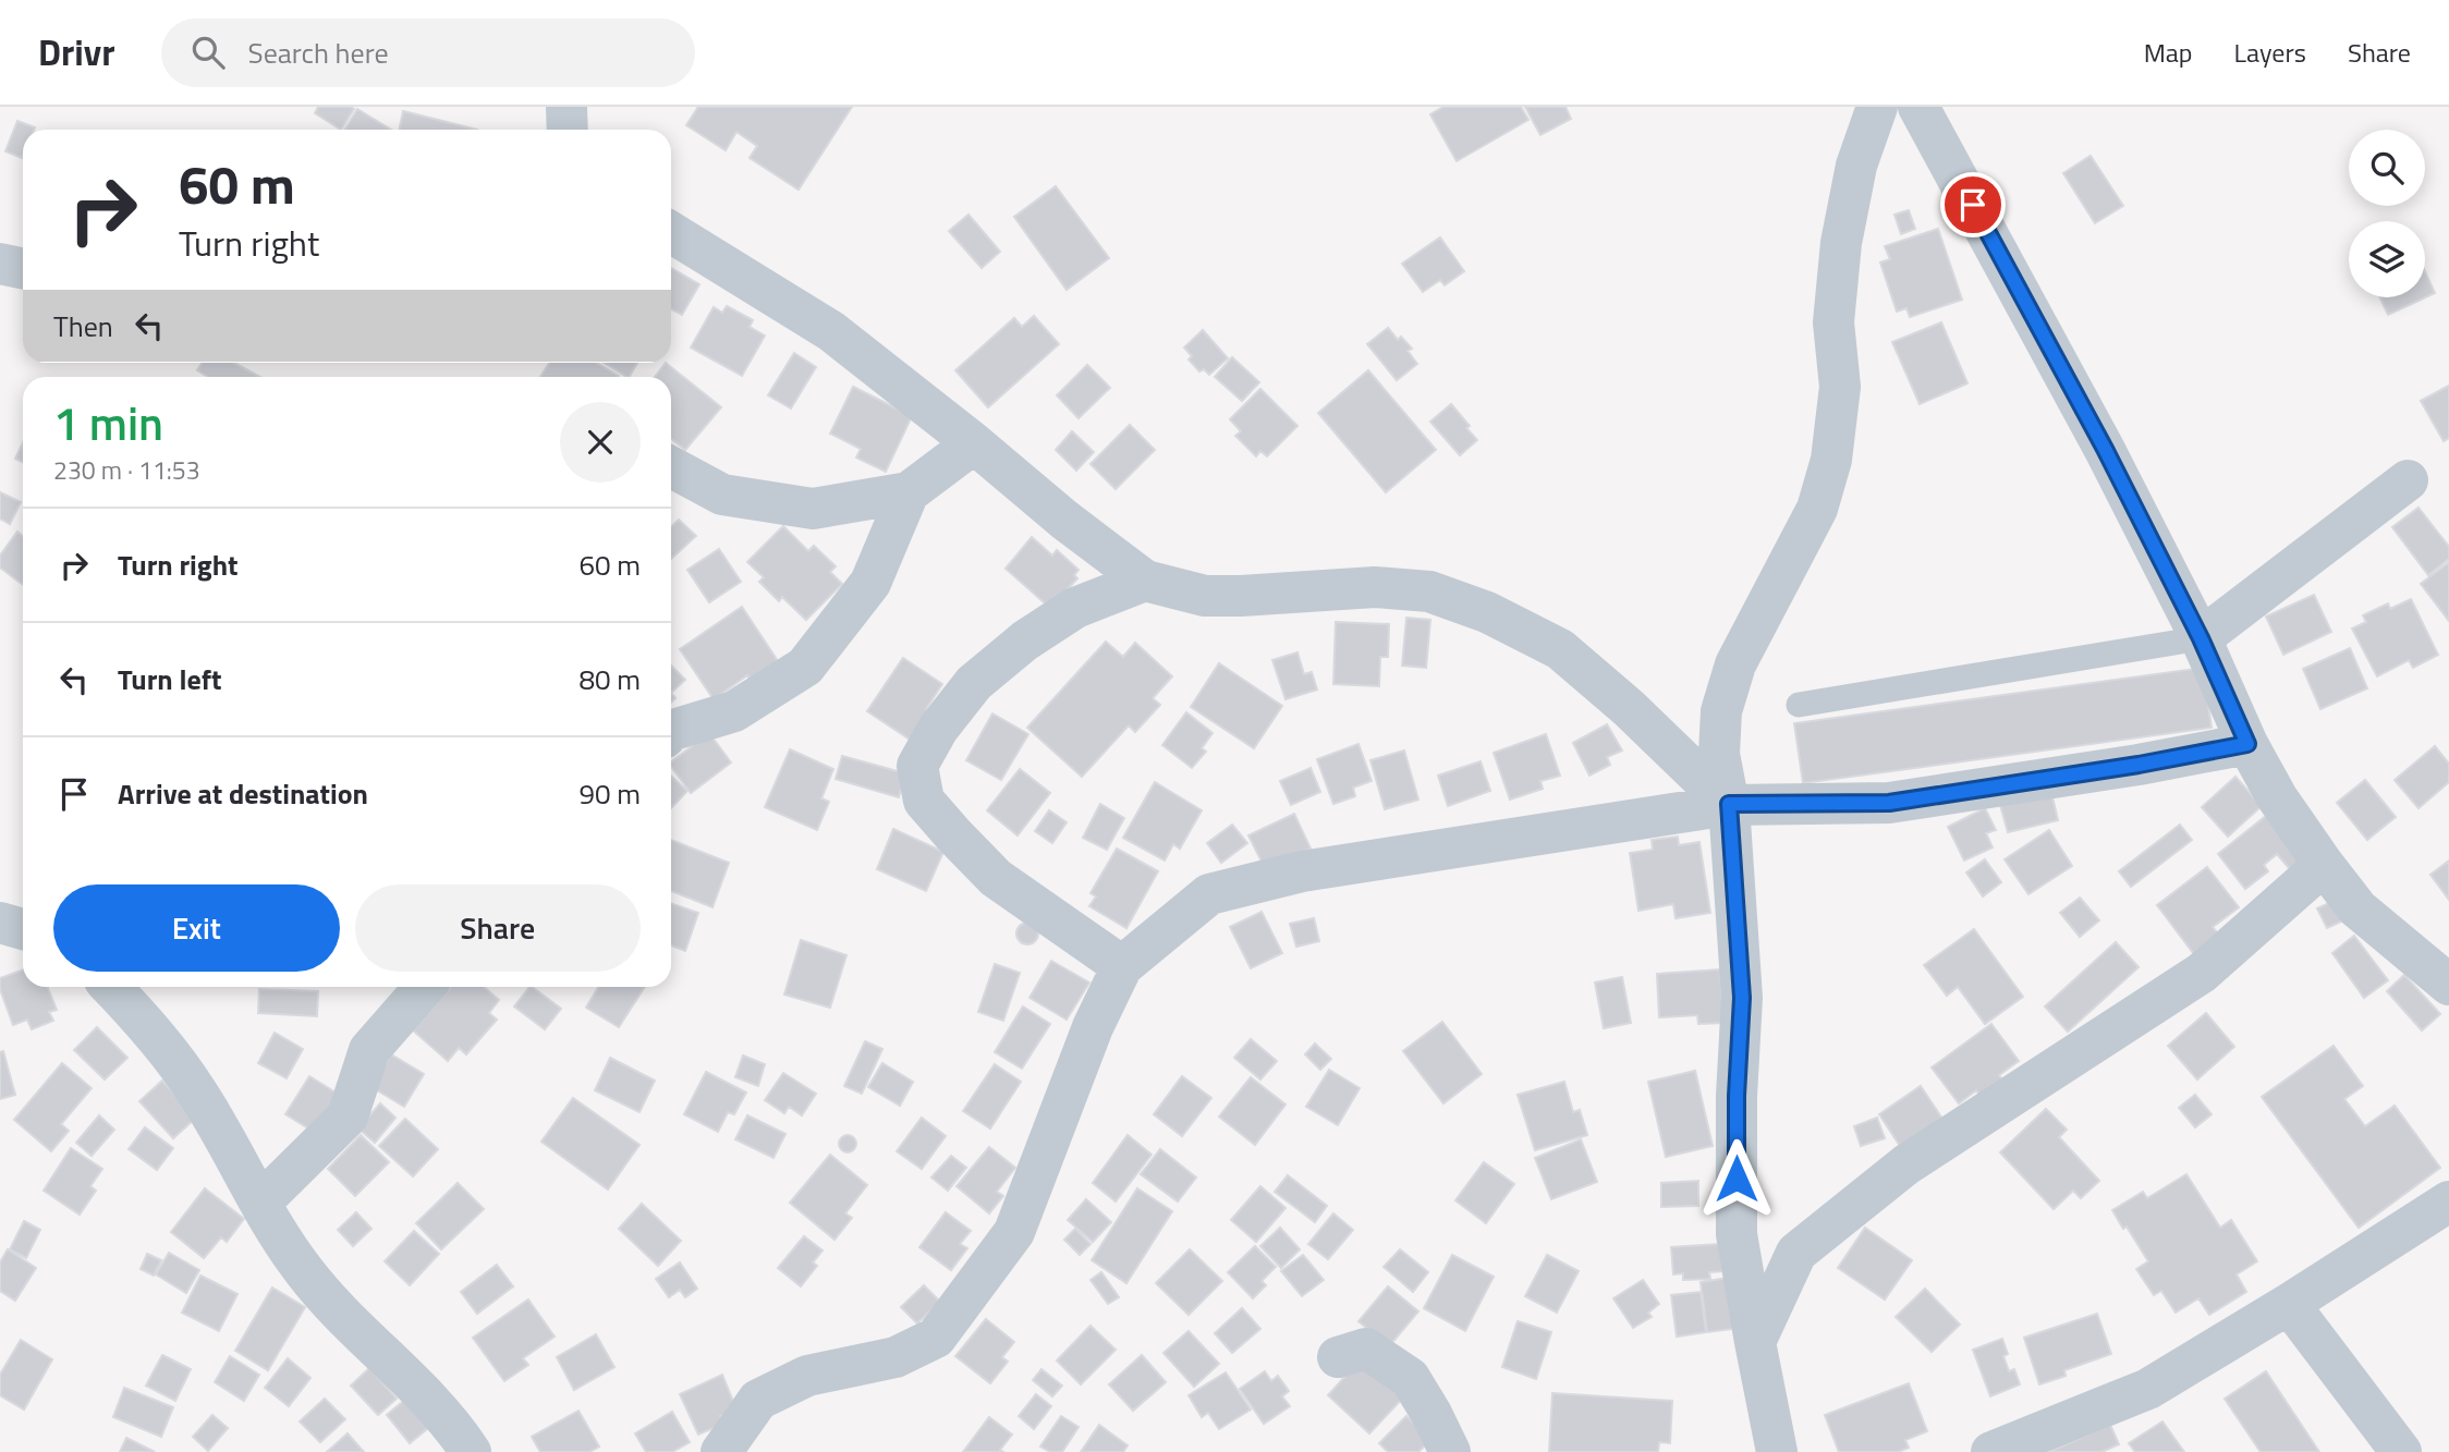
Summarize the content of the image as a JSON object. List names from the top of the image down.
{
  "page": {
    "header": "Drivr",
    "search": "Search here",
    "nav": ["Map", "Layers", "Share"],
    "turn": ["60 m", "Turn right"],
    "then": "Then",
    "heading": ["1 min", "230 m · 11:53"],
    "list": [
      {
        "name": "Turn right",
        "value": "60 m"
      },
      {
        "name": "Turn left",
        "value": "80 m"
      },
      {
        "name": "Arrive at destination",
        "value": "90 m"
      }
    ],
    "buttons": ["Exit", "Share"]
  }
}
